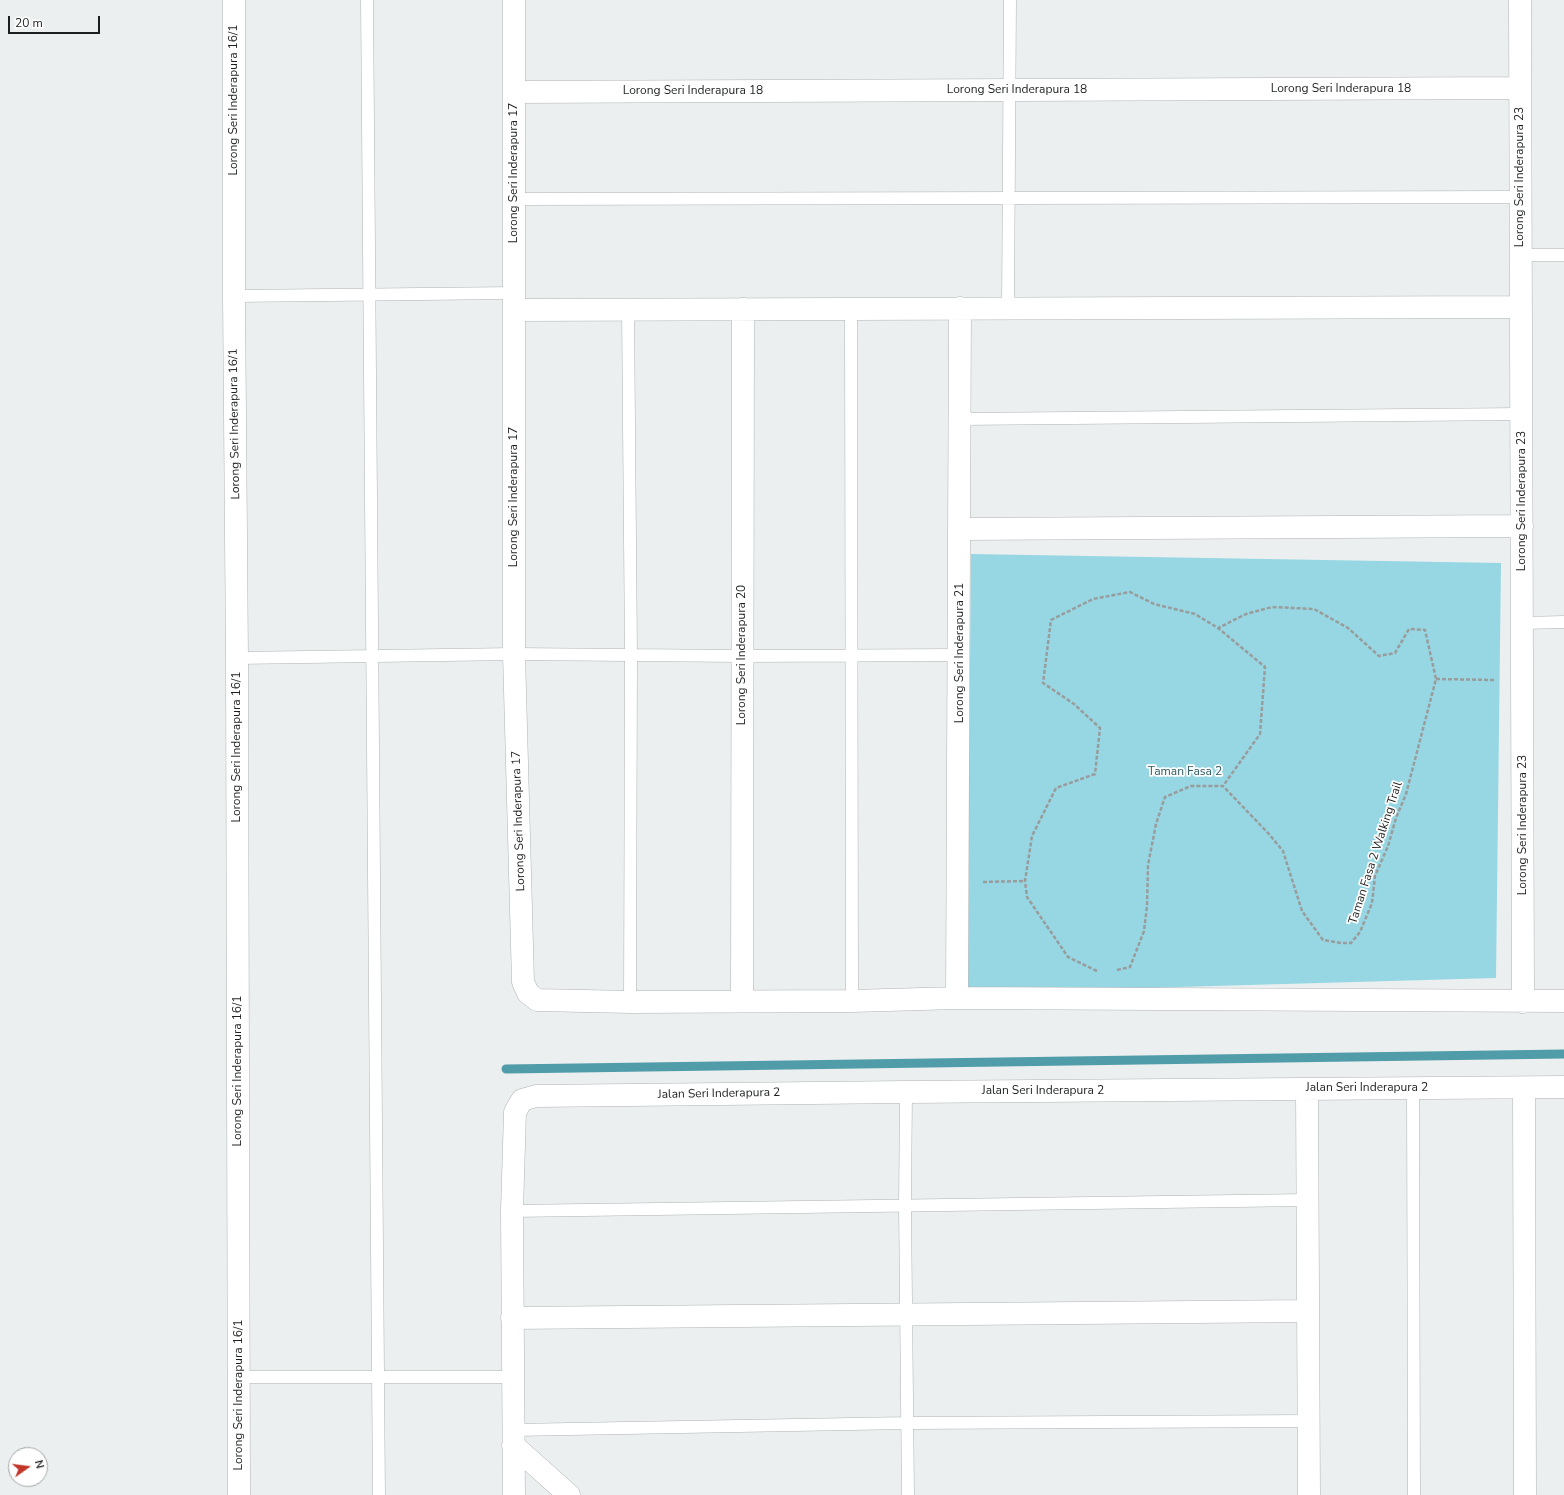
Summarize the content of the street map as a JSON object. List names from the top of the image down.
{
  "streets": {
    "street": [
      "Lorong Seri Inderapura 18",
      "Lorong Seri Inderapura 16/1",
      "Lorong Seri Inderapura 17",
      "Lorong Seri Inderapura 23",
      "Lorong Seri Inderapura 21",
      "Lorong Seri Inderapura 20",
      "Jalan Seri Inderapura 2"
    ],
    "path": ["Taman Fasa 2 Walking Trail"]
  },
  "crossings": [
    ["Lorong Seri Inderapura 18", "Lorong Seri Inderapura 17"],
    ["Lorong Seri Inderapura 18", "Lorong Seri Inderapura 23"]
  ],
  "parks": ["Taman Fasa 2"],
  "scale_bar": "20 m",
  "north": "right"
}
